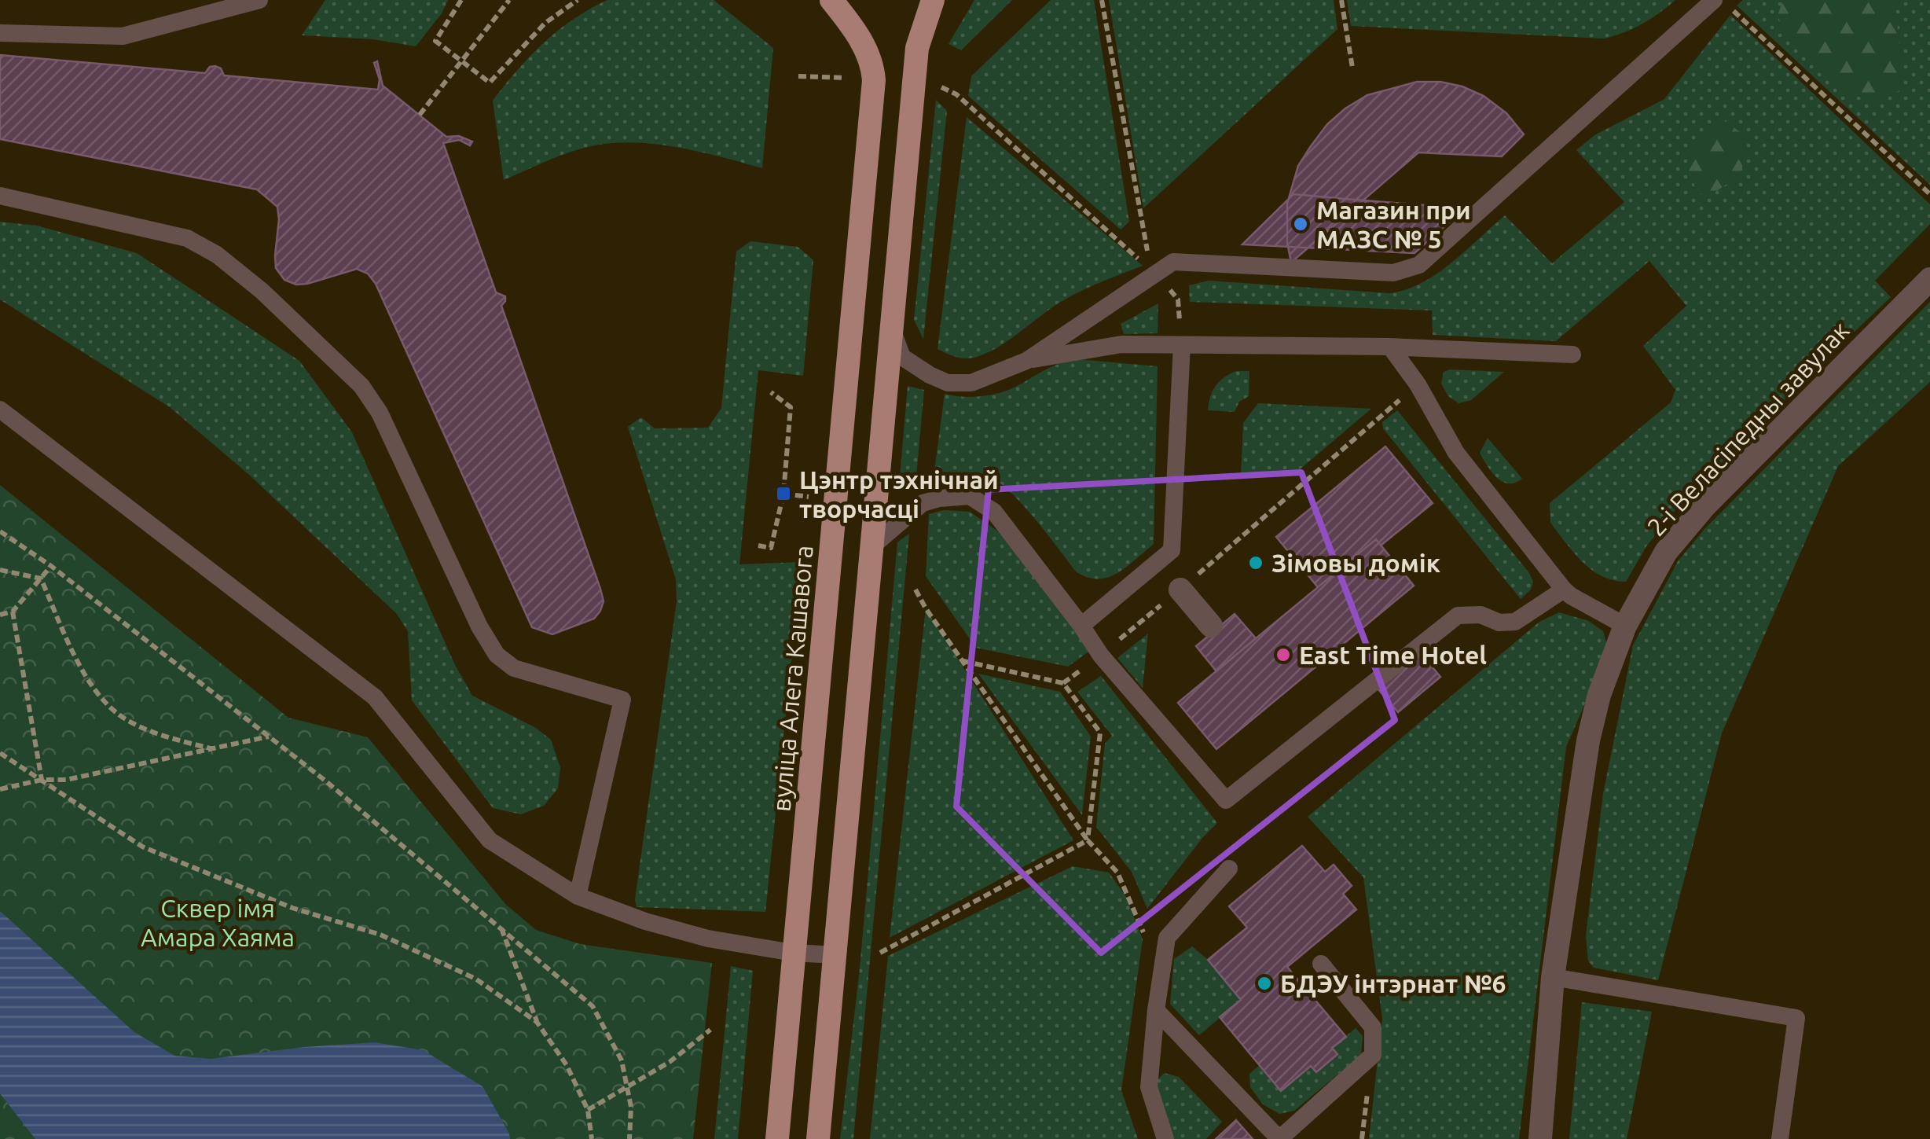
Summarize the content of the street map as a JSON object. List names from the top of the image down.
{
  "streets": {
    "main road": ["вуліца Алега Кашавога"],
    "street": ["2-і Веласіпедны завулак"]
  },
  "parks": ["Сквер імя Амара Хаяма"],
  "places": {
    "other": [
      "Магазин при МАЗС № 5",
      "Зімовы домік",
      "East Time Hotel",
      "БДЭУ інтэрнат №6"
    ],
    "transit": ["Цэнтр тэхнічнай творчасці"]
  }
}
